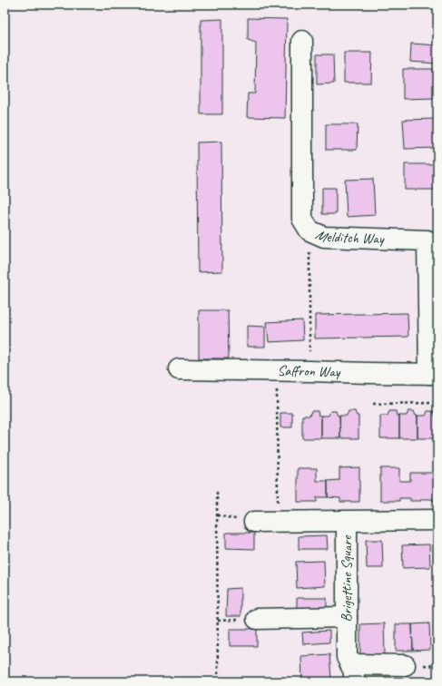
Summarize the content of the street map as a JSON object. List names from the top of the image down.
{
  "streets": {
    "street": ["Melditch Way", "Saffron Way", "Brigettine Square"]
  },
  "crossings": [
    ["Melditch Way", "Saffron Way"]
  ]
}
